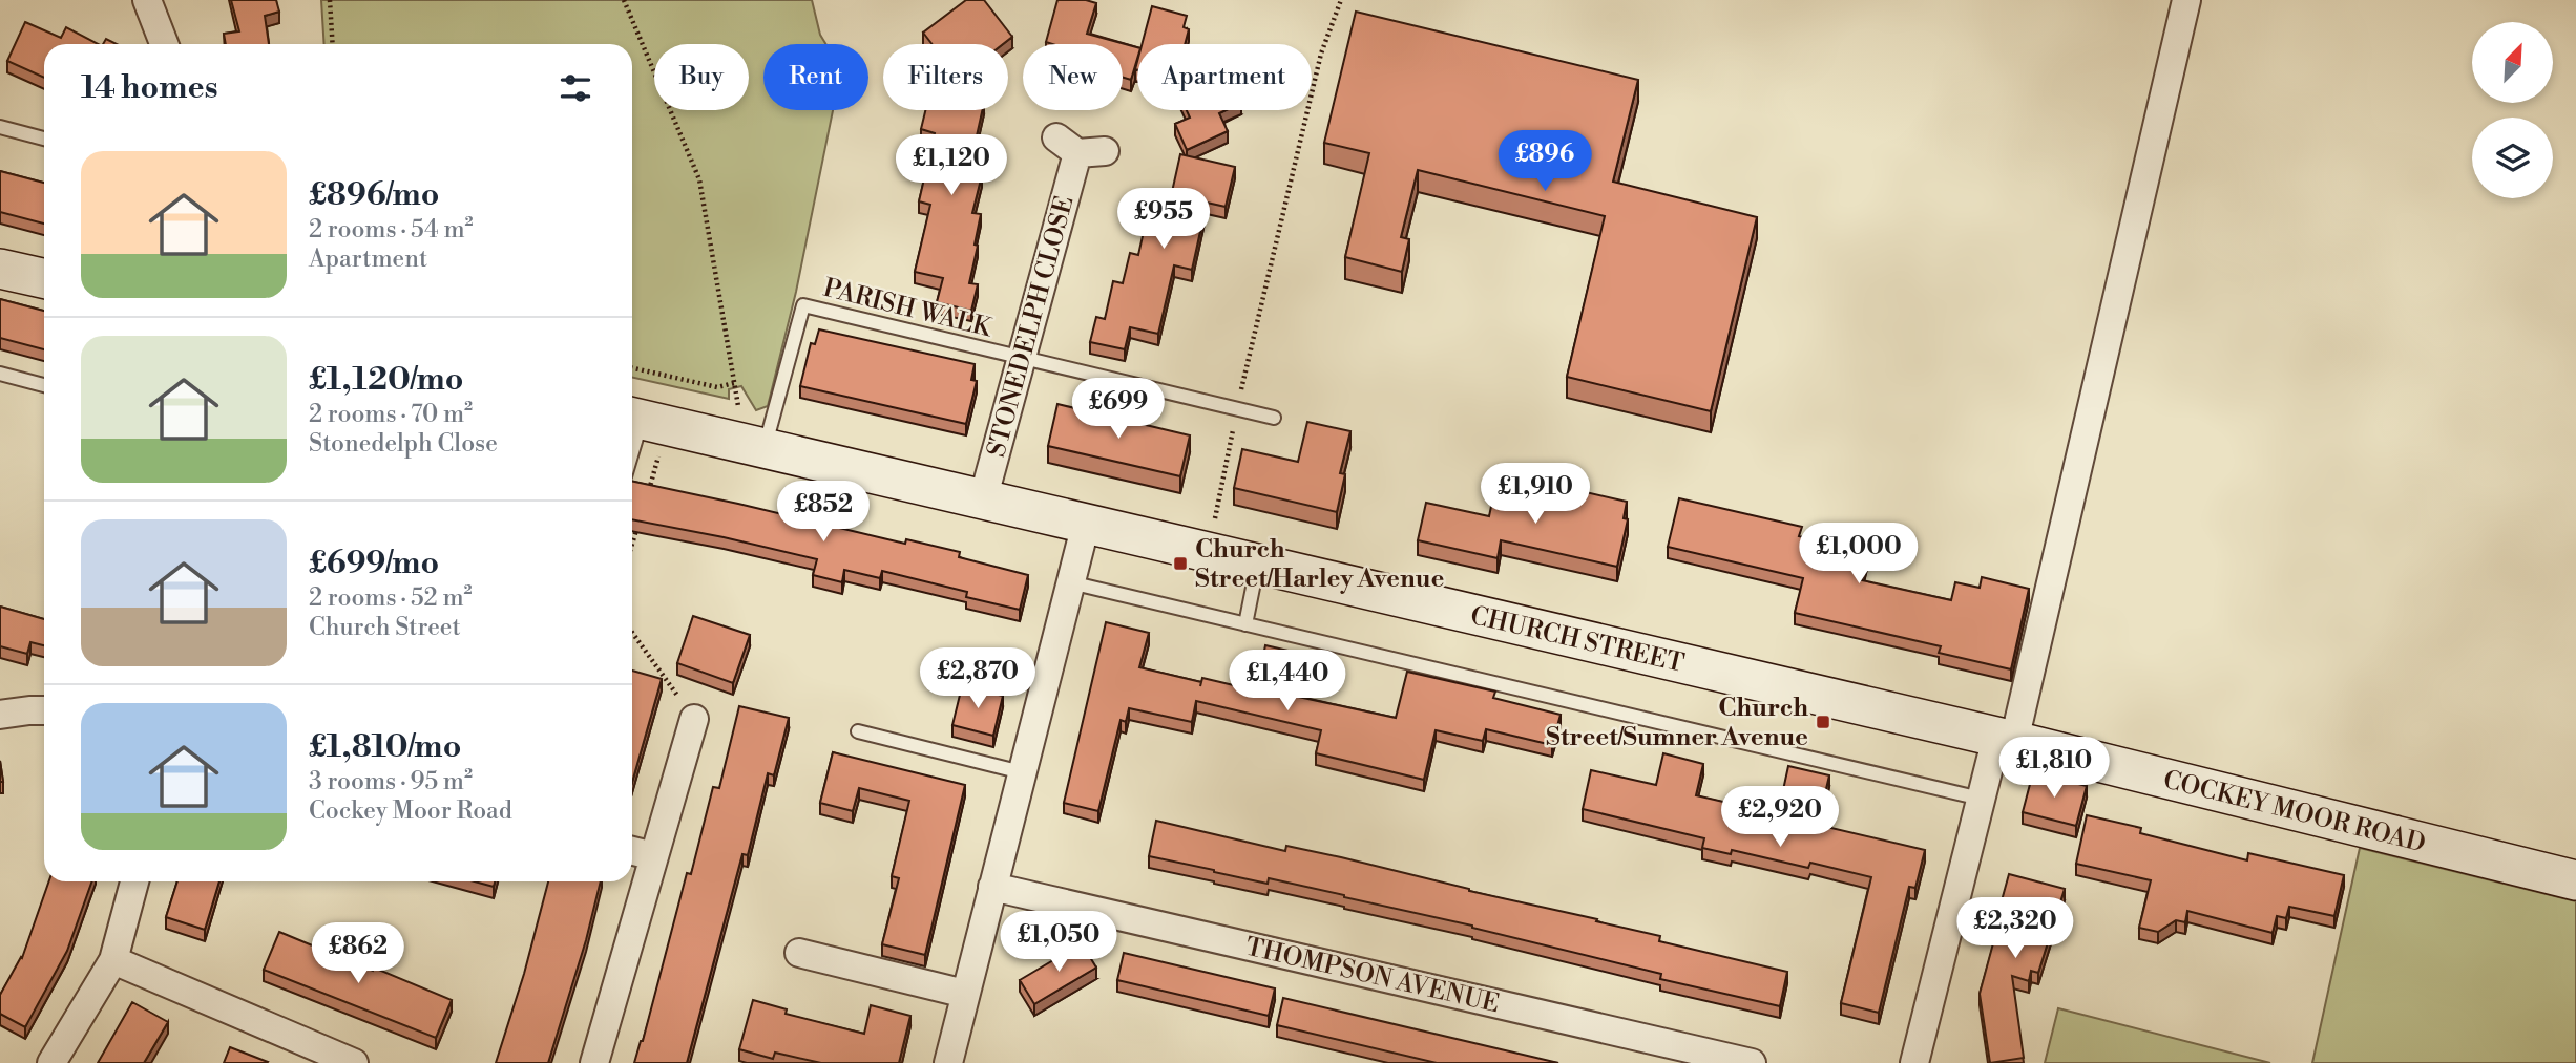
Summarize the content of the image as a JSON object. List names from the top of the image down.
{
  "streets": {
    "main road": ["CHURCH STREET", "COCKEY MOOR ROAD"],
    "street": ["STONEDELPH CLOSE", "THOMPSON AVENUE"],
    "lane": ["PARISH WALK"]
  },
  "crossings": [
    ["PARISH WALK", "STONEDELPH CLOSE"],
    ["PARISH WALK", "CHURCH STREET"],
    ["STONEDELPH CLOSE", "CHURCH STREET"],
    ["CHURCH STREET", "COCKEY MOOR ROAD"]
  ],
  "places": {
    "transit": ["Church Street/Harley Avenue", "Church Street/Sumner Avenue"]
  },
  "north": "top right",
  "page": {
    "chip": [
      "Buy",
      "Rent",
      "Filters",
      "New",
      "Apartment"
    ],
    "heading": "14 homes",
    "price": [
      "£896",
      "£1,120",
      "£955",
      "£699",
      "£1,910",
      "£852",
      "£1,000",
      "£2,870",
      "£1,440",
      "£1,810",
      "£2,920",
      "£2,320",
      "£1,050",
      "£862"
    ],
    "list": [
      {
        "name": "£896/mo",
        "note": "2 rooms · 54 m² · Apartment"
      },
      {
        "name": "£1,120/mo",
        "note": "2 rooms · 70 m² · Stonedelph Close"
      },
      {
        "name": "£699/mo",
        "note": "2 rooms · 52 m² · Church Street"
      },
      {
        "name": "£1,810/mo",
        "note": "3 rooms · 95 m² · Cockey Moor Road"
      }
    ]
  }
}
